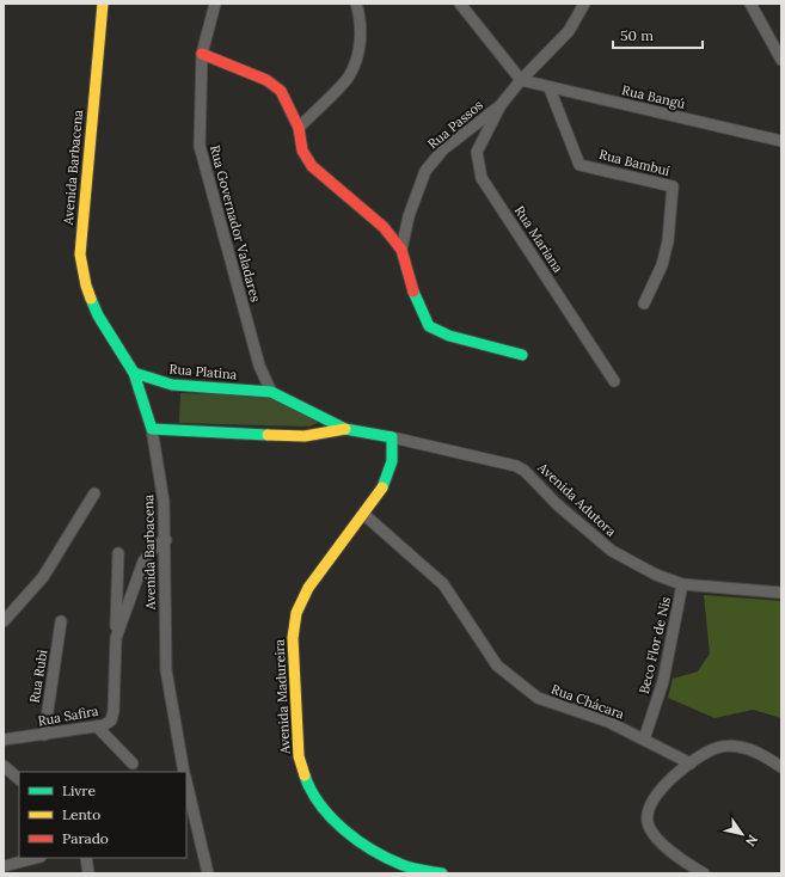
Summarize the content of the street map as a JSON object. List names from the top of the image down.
{
  "streets": {
    "street": [
      "Rua Bangú",
      "Rua Passos",
      "Rua Bambuí",
      "Avenida Barbacena",
      "Rua Governador Valadares",
      "Rua Mariana",
      "Rua Platina",
      "Avenida Adutora",
      "Beco Flor de Nis",
      "Rua Rubi",
      "Avenida Madureira",
      "Rua Chácara",
      "Rua Safira"
    ]
  },
  "crossings": [
    ["Rua Bangú", "Rua Passos"],
    ["Rua Bangú", "Rua Bambuí"],
    ["Rua Passos", "Rua Mariana"],
    ["Avenida Barbacena", "Rua Platina"],
    ["Avenida Barbacena", "Rua Safira"],
    ["Rua Governador Valadares", "Rua Platina"],
    ["Rua Governador Valadares", "Avenida Adutora"],
    ["Rua Platina", "Avenida Adutora"],
    ["Avenida Adutora", "Beco Flor de Nis"],
    ["Avenida Adutora", "Avenida Madureira"],
    ["Beco Flor de Nis", "Rua Chácara"],
    ["Rua Rubi", "Rua Safira"],
    ["Avenida Madureira", "Rua Chácara"]
  ],
  "legend": ["Livre", "Lento", "Parado"],
  "scale_bar": "50 m",
  "north": "bottom right"
}
